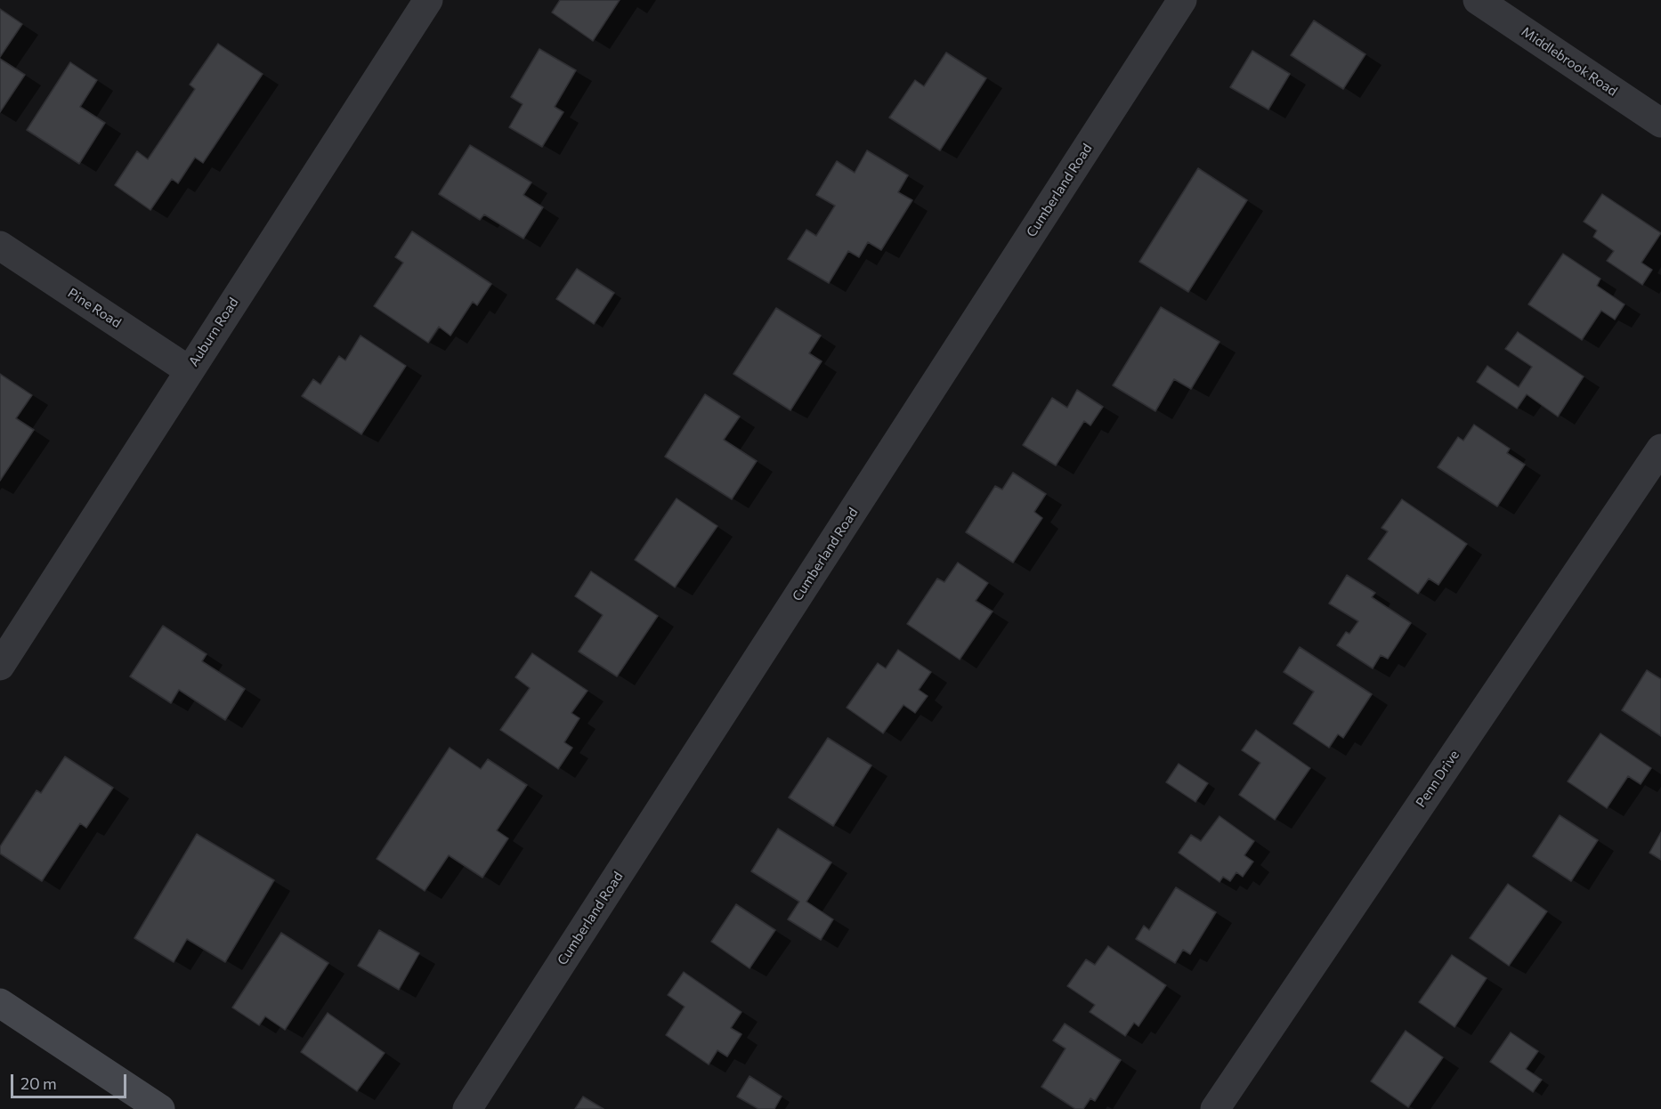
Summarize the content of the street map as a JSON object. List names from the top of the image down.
{
  "streets": {
    "street": [
      "Middlebrook Road",
      "Cumberland Road",
      "Pine Road",
      "Auburn Road",
      "Penn Drive"
    ]
  },
  "crossings": [
    ["Pine Road", "Auburn Road"]
  ],
  "scale_bar": "20 m"
}
